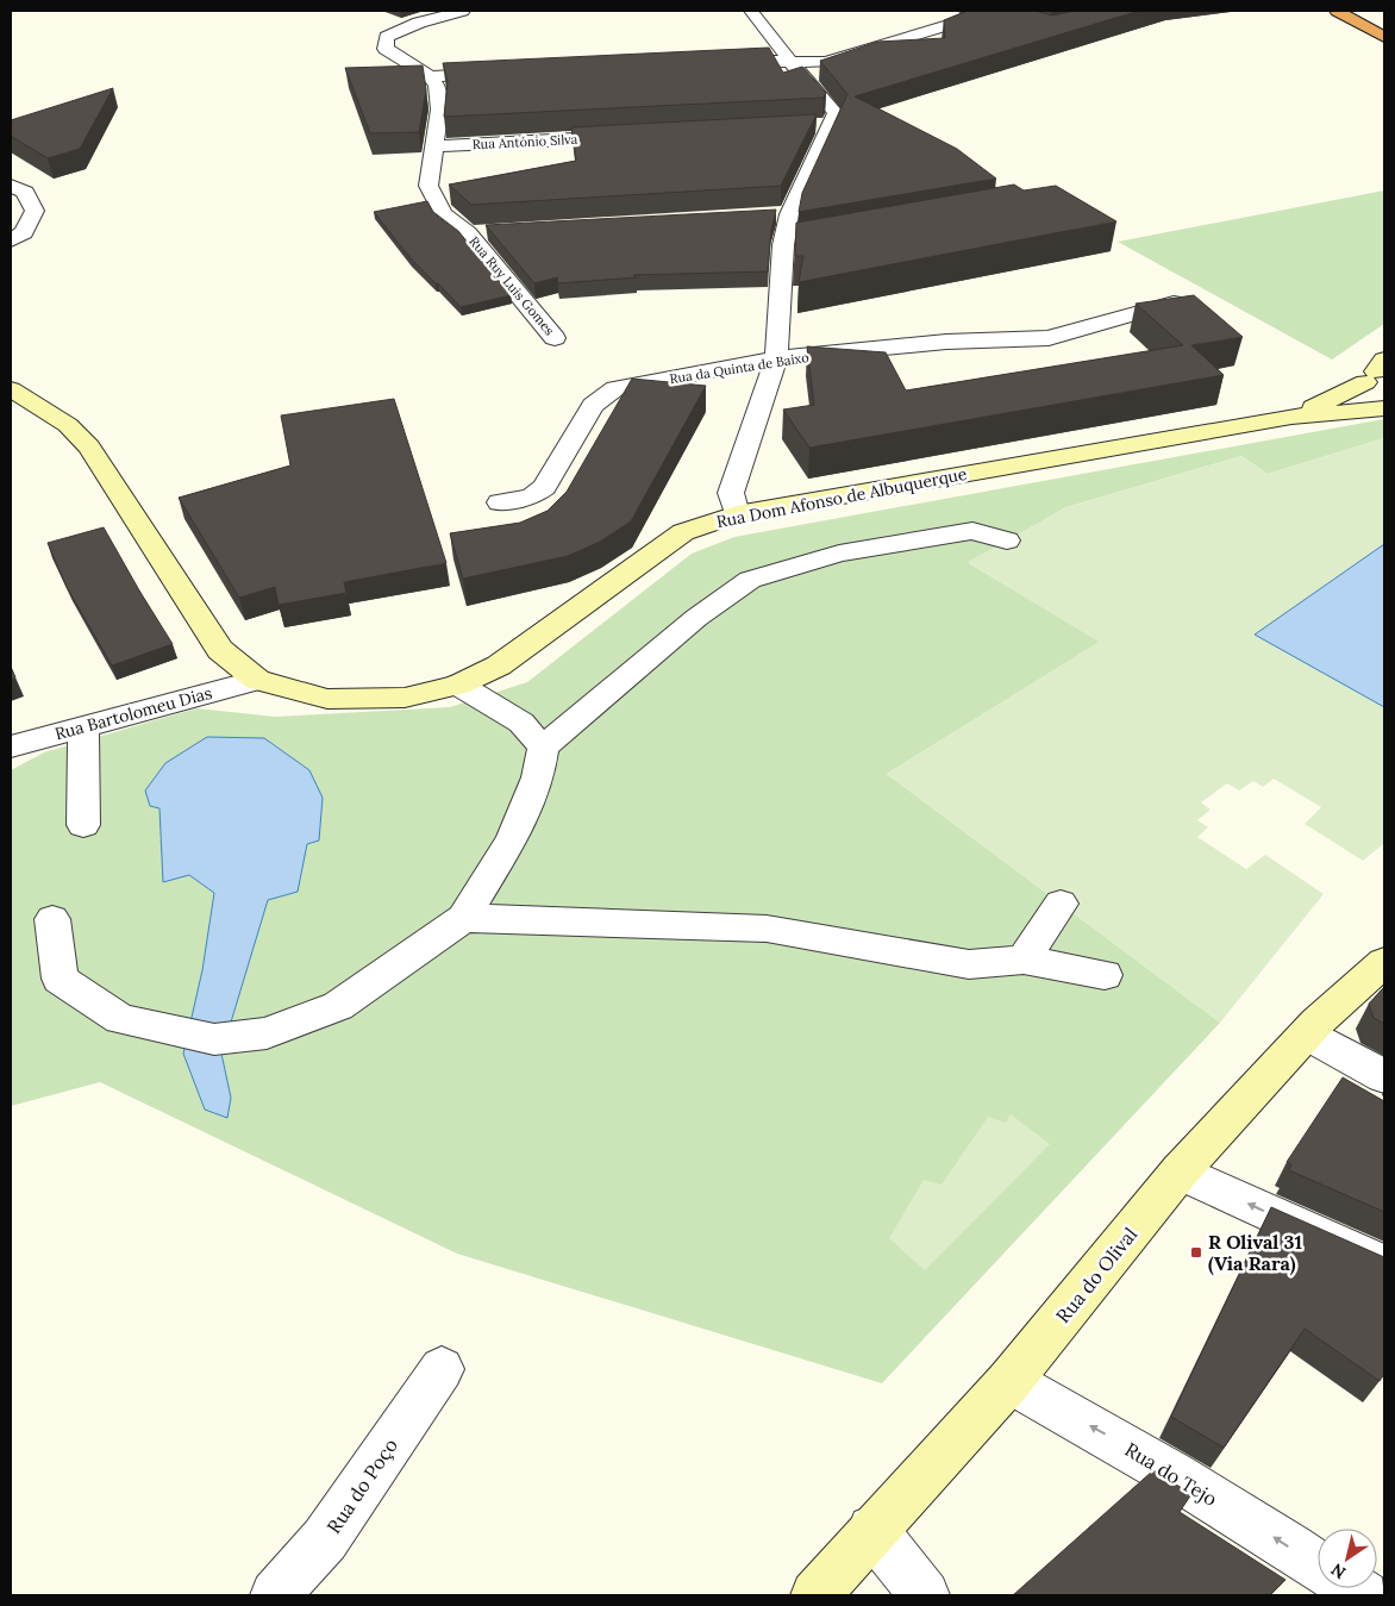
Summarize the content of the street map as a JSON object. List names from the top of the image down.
{
  "streets": {
    "main road": ["Rua Dom Afonso de Albuquerque", "Rua do Olival"],
    "street": [
      "Rua António Silva",
      "Rua Ruy Luis Gomes",
      "Rua da Quinta de Baixo",
      "Rua Bartolomeu Dias",
      "Rua do Tejo",
      "Rua do Poço"
    ]
  },
  "crossings": [
    ["Rua António Silva", "Rua Ruy Luis Gomes"],
    ["Rua Dom Afonso de Albuquerque", "Rua Bartolomeu Dias"],
    ["Rua do Olival", "Rua do Tejo"]
  ],
  "places": {
    "transit": ["R Olival 31 (Via Rara)"]
  },
  "north": "bottom left"
}
